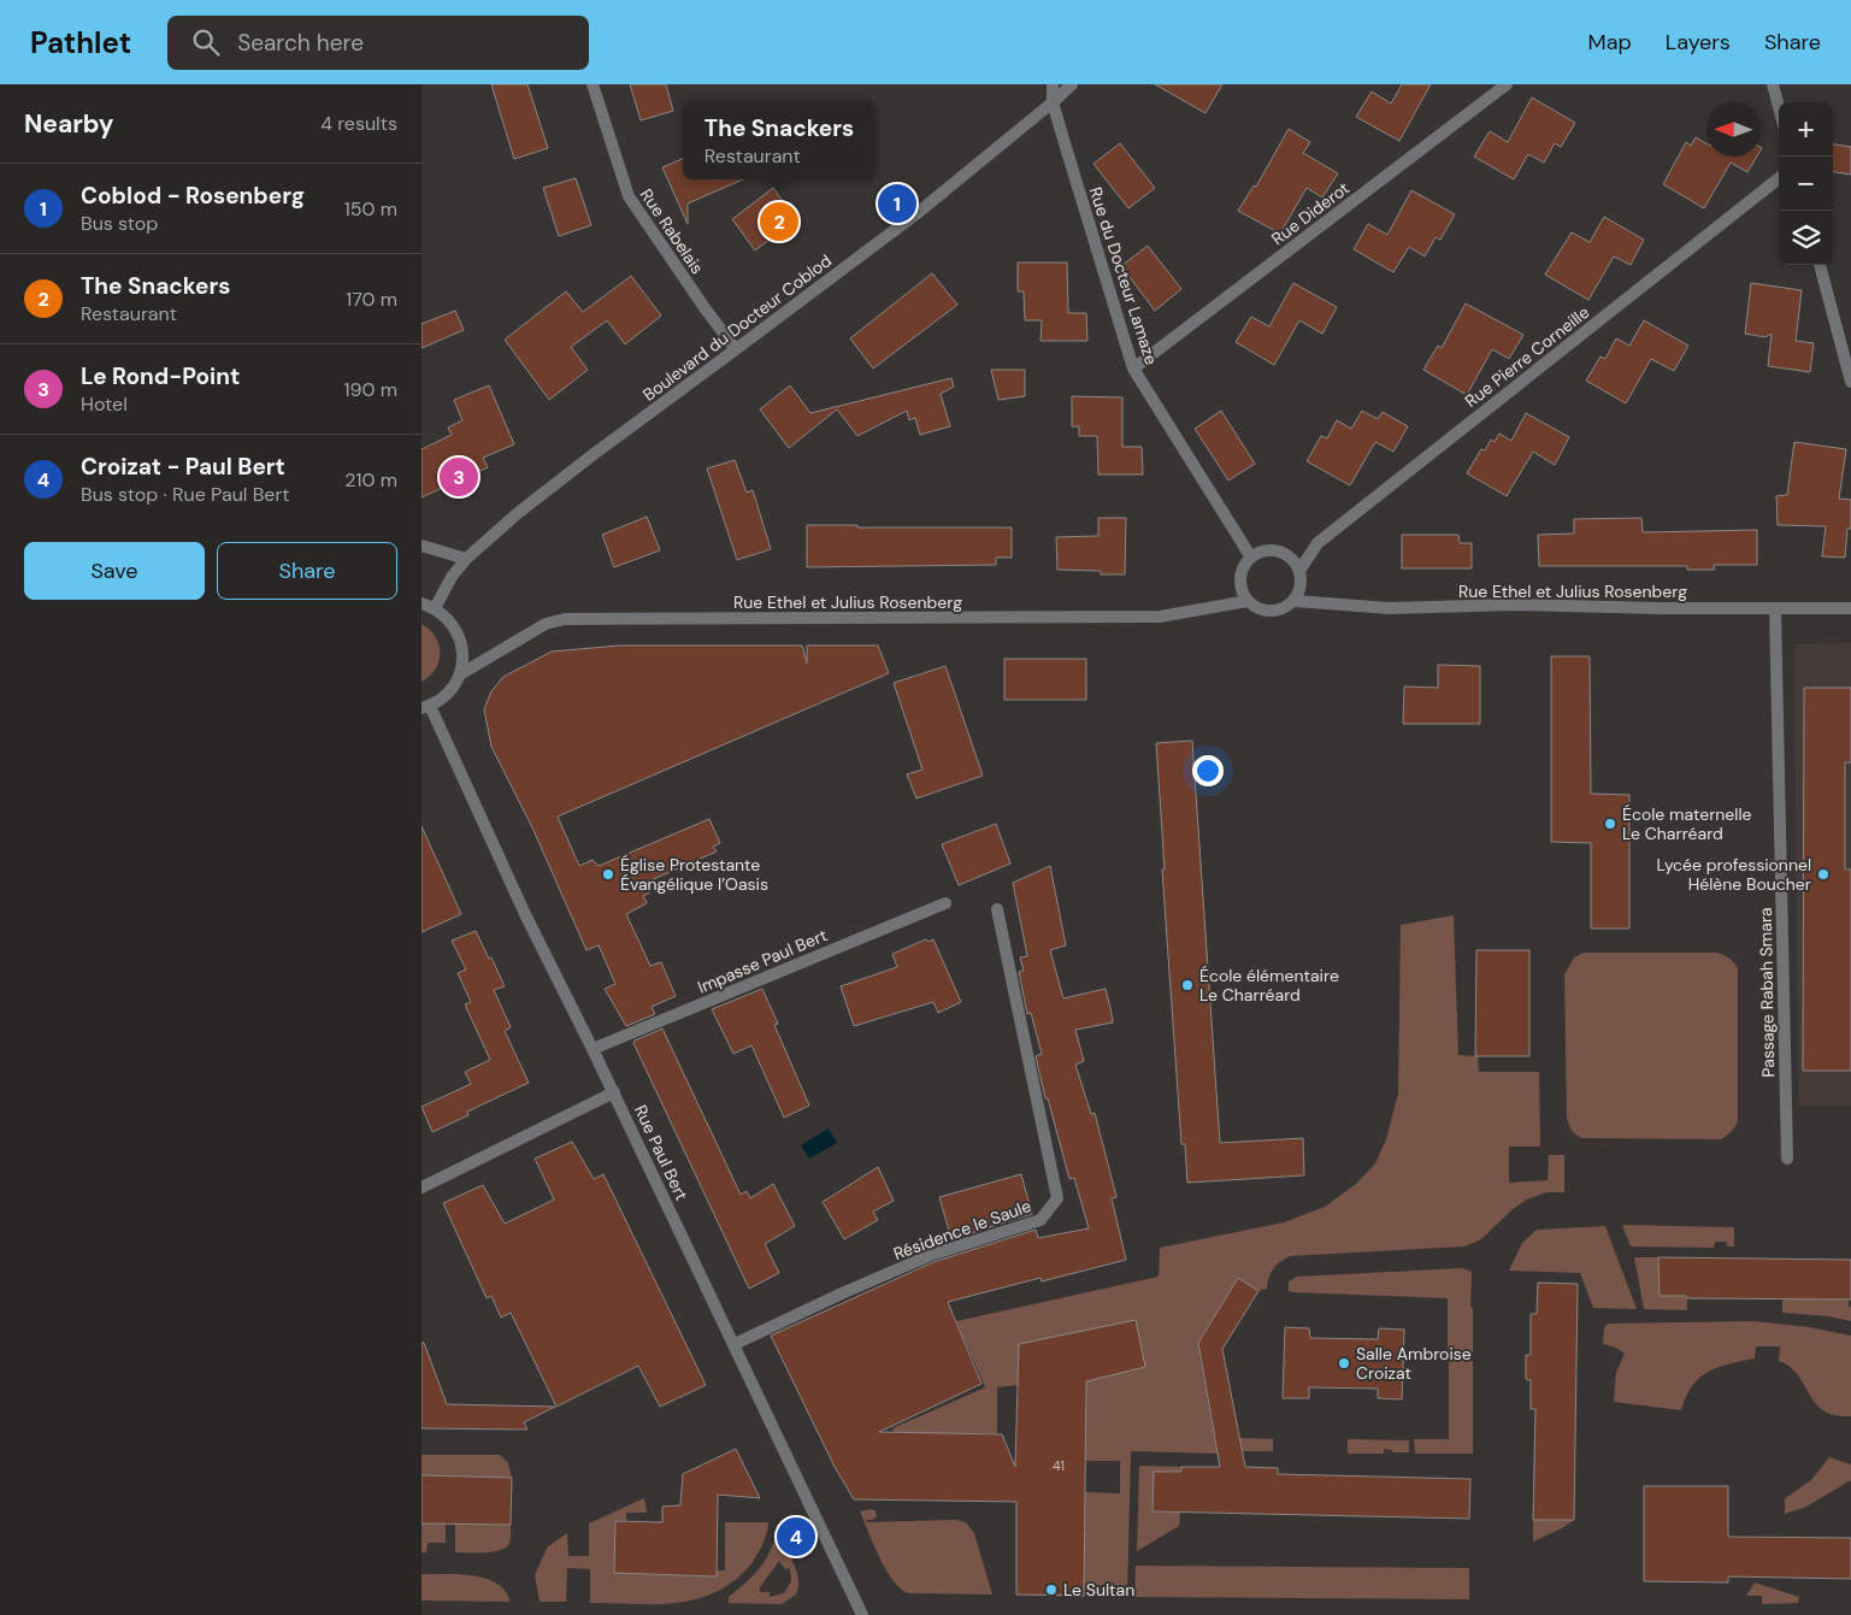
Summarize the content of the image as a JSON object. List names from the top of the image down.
{
  "streets": {
    "street": [
      "Rue Diderot",
      "Rue Rabelais",
      "Rue du Docteur Lamaze",
      "Boulevard du Docteur Coblod",
      "Rue Pierre Corneille",
      "Rue Ethel et Julius Rosenberg",
      "Impasse Paul Bert",
      "Passage Rabah Smara",
      "Rue Paul Bert",
      "Résidence le Saule"
    ]
  },
  "crossings": [
    ["Rue Diderot", "Rue du Docteur Lamaze"],
    ["Rue Rabelais", "Boulevard du Docteur Coblod"],
    ["Rue du Docteur Lamaze", "Boulevard du Docteur Coblod"],
    ["Rue du Docteur Lamaze", "Rue Pierre Corneille"],
    ["Rue du Docteur Lamaze", "Rue Ethel et Julius Rosenberg"],
    ["Rue Pierre Corneille", "Rue Ethel et Julius Rosenberg"],
    ["Rue Ethel et Julius Rosenberg", "Passage Rabah Smara"],
    ["Impasse Paul Bert", "Rue Paul Bert"],
    ["Rue Paul Bert", "Résidence le Saule"]
  ],
  "places": [
    "École maternelle Le Charréard",
    "Église Protestante Évangélique l’Oasis",
    "Lycée professionnel Hélène Boucher",
    "École élémentaire Le Charréard",
    "Salle Ambroise Croizat",
    "Le Sultan"
  ],
  "house_numbers": ["41"],
  "north": "left",
  "page": {
    "header": "Pathlet",
    "search": "Search here",
    "nav": ["Map", "Layers", "Share"],
    "heading": ["Nearby", "4 results"],
    "popup": ["The Snackers", "Restaurant"],
    "map_buttons": ["+", "−"],
    "list": [
      {
        "mark": "1",
        "name": "Coblod - Rosenberg",
        "note": "Bus stop",
        "value": "150 m"
      },
      {
        "mark": "2",
        "name": "The Snackers",
        "note": "Restaurant",
        "value": "170 m"
      },
      {
        "mark": "3",
        "name": "Le Rond-Point",
        "note": "Hotel",
        "value": "190 m"
      },
      {
        "mark": "4",
        "name": "Croizat - Paul Bert",
        "note": "Bus stop · Rue Paul Bert",
        "value": "210 m"
      }
    ],
    "pins": [
      "1",
      "2",
      "3",
      "4"
    ],
    "buttons": ["Save", "Share"]
  }
}
